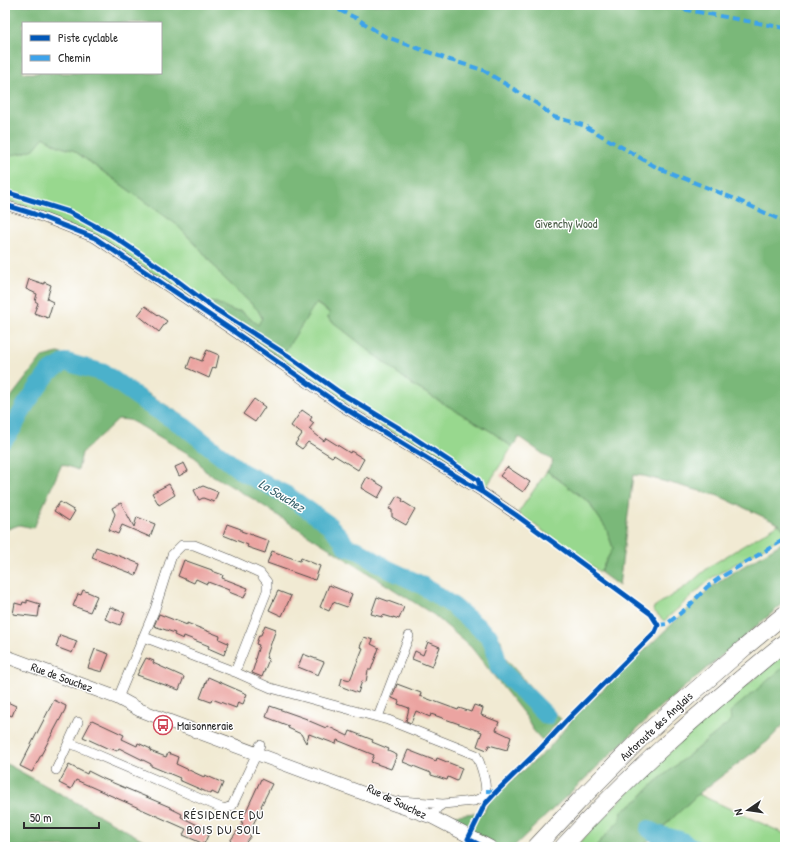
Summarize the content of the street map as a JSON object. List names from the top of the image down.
{
  "streets": {
    "highway": ["Autoroute des Anglais"],
    "main road": ["Rue de Souchez"]
  },
  "districts": ["RÉSIDENCE DU BOIS DU SOIL"],
  "water": ["La Souchez"],
  "parks": ["Givenchy Wood"],
  "places": {
    "bus stop": ["Maisonneraie"]
  },
  "legend": ["Piste cyclable", "Chemin"],
  "scale_bar": "50 m",
  "north": "left"
}
